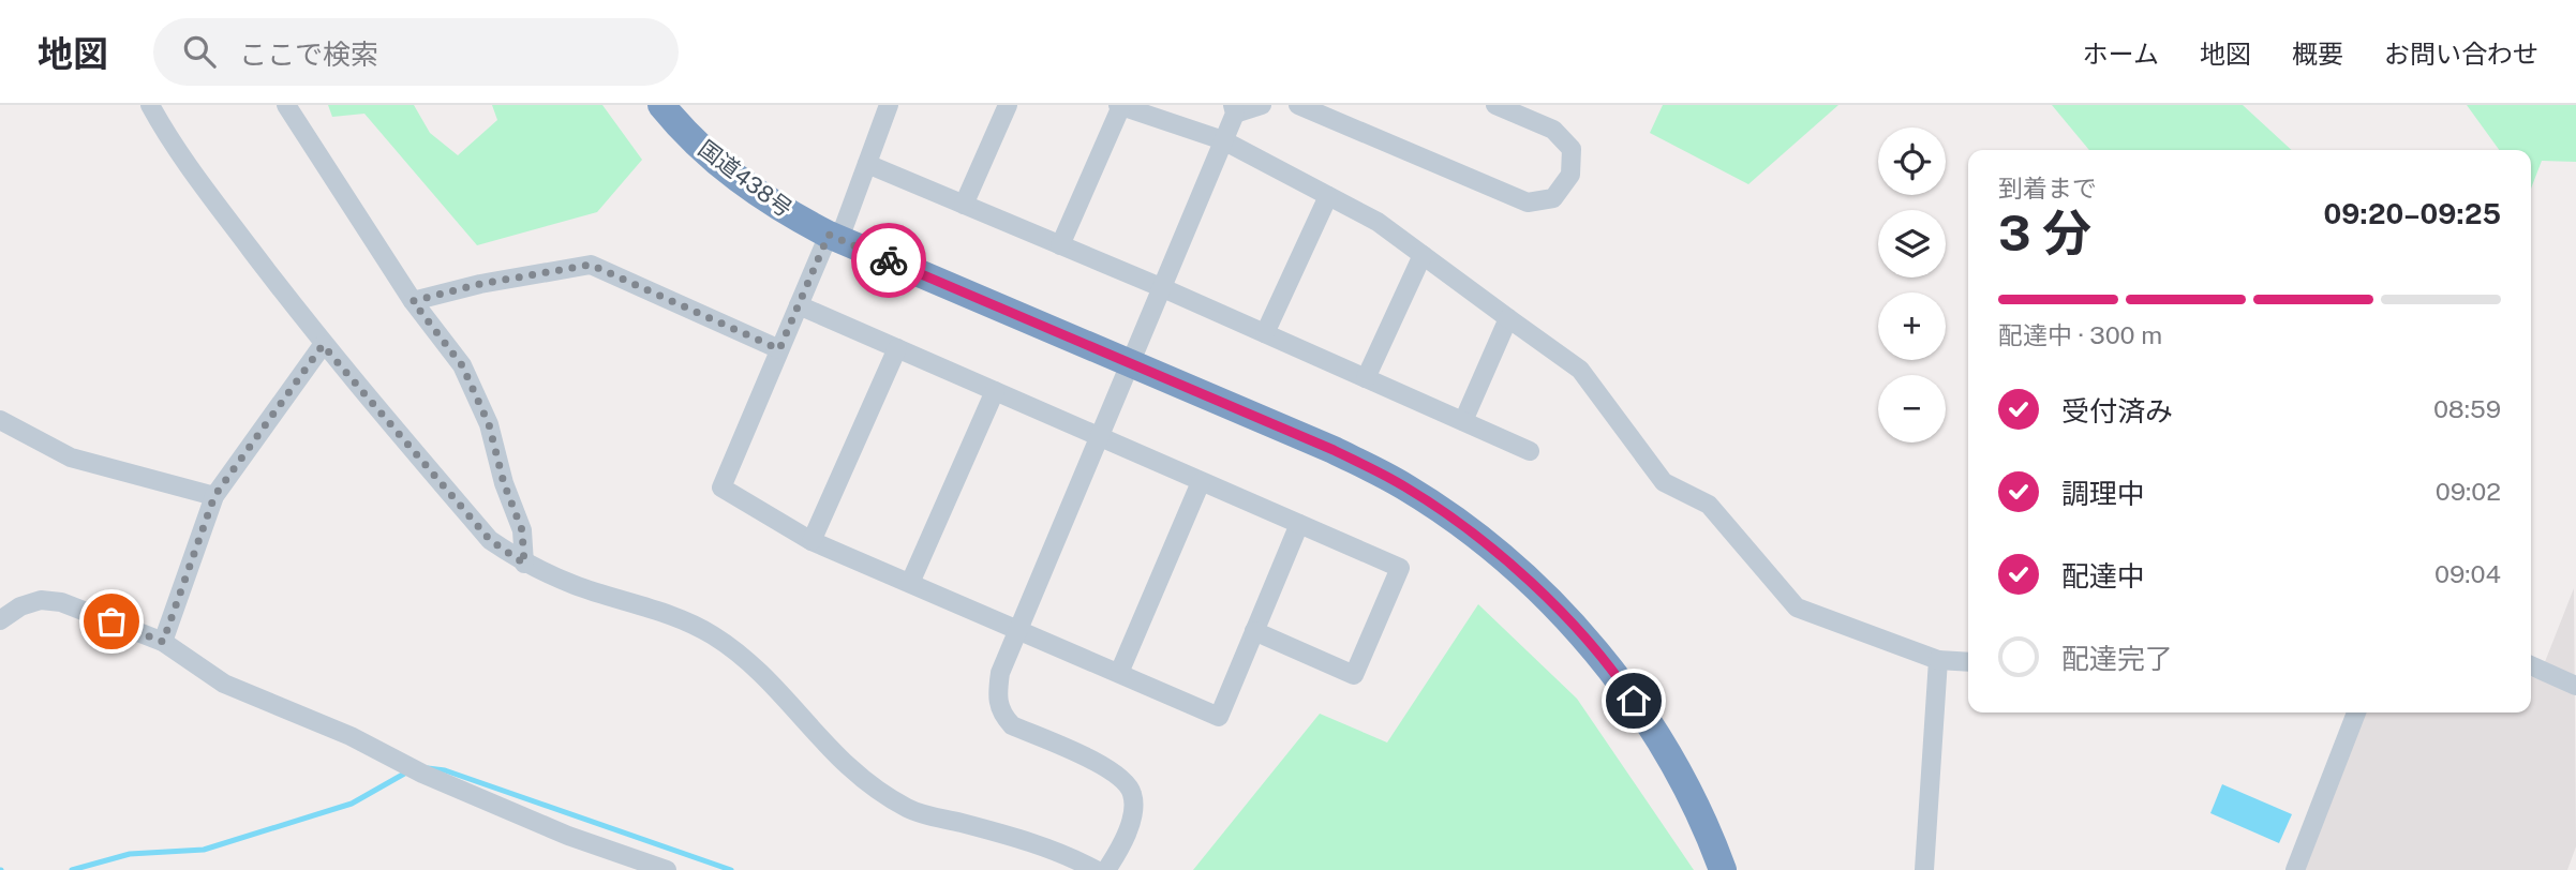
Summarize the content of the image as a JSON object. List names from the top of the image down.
{
  "streets": {
    "highway": ["国道438号"]
  },
  "page": {
    "header": "地図",
    "search": "ここで検索",
    "nav": [
      "ホーム",
      "地図",
      "概要",
      "お問い合わせ"
    ],
    "map_buttons": ["+", "−"],
    "heading": ["3 分", "到着まで", "09:20–09:25"],
    "bar": "配達中 · 300 m",
    "list": [
      ["受付済み", "08:59"],
      ["調理中", "09:02"],
      ["配達中", "09:04"],
      "配達完了"
    ]
  }
}
